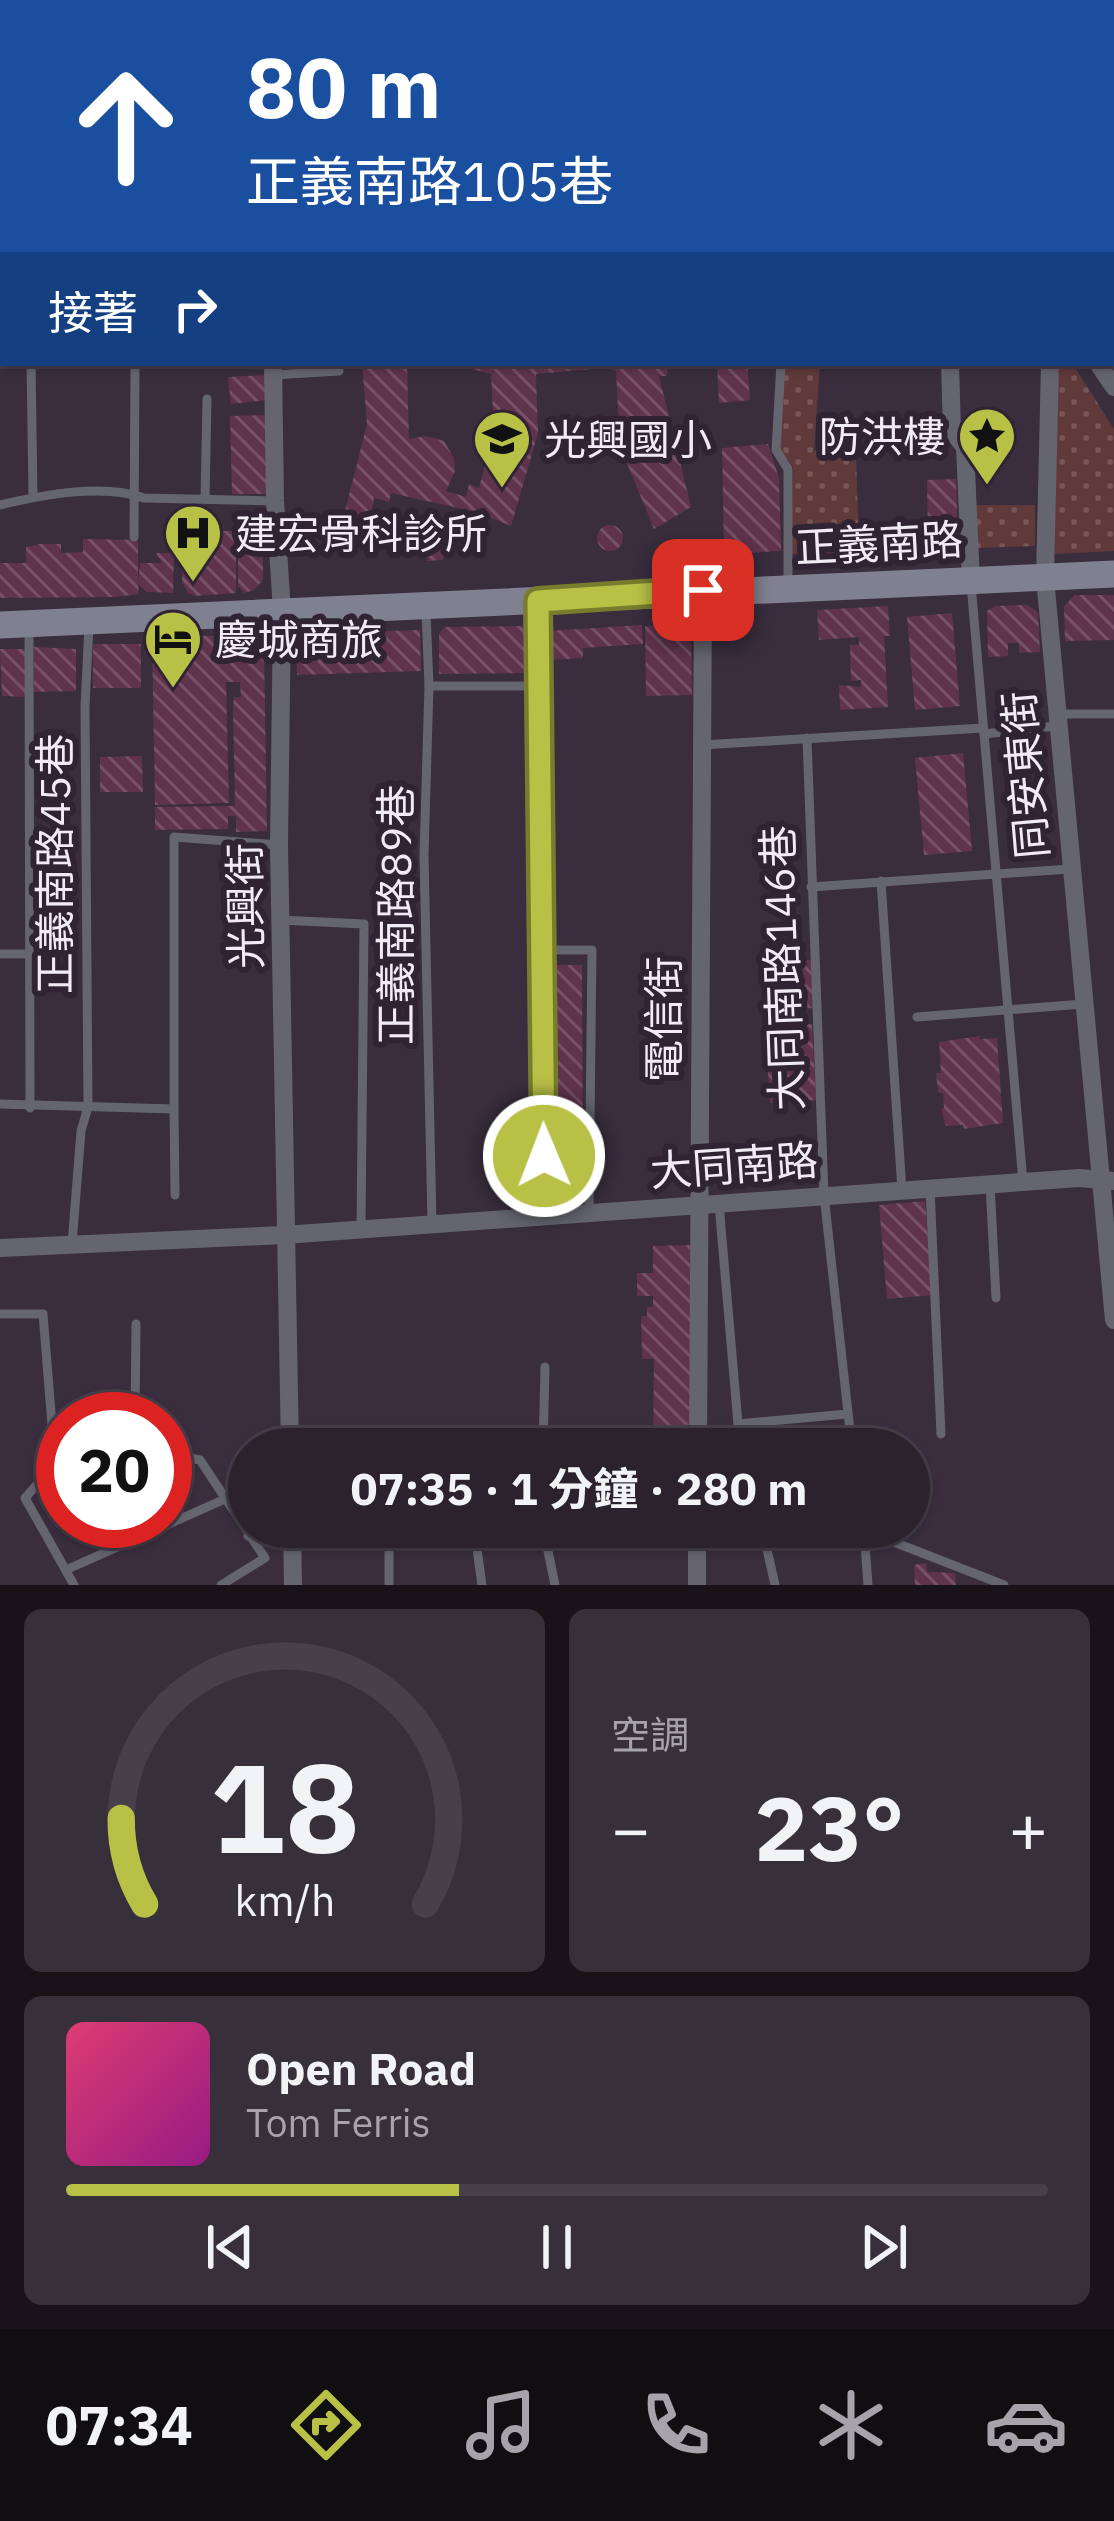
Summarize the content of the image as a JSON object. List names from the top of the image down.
{
  "streets": {
    "street": [
      "正義南路",
      "同安東街",
      "光興街",
      "電信街",
      "大同南路"
    ],
    "lane": ["正義南路45巷", "正義南路89巷", "大同南路146巷"]
  },
  "crossings": [
    ["正義南路", "同安東街"],
    ["正義南路", "正義南路45巷"],
    ["正義南路", "光興街"],
    ["正義南路", "正義南路89巷"],
    ["正義南路", "電信街"],
    ["同安東街", "大同南路"],
    ["正義南路45巷", "大同南路"],
    ["光興街", "大同南路"],
    ["正義南路89巷", "大同南路"],
    ["大同南路146巷", "大同南路"],
    ["電信街", "大同南路"]
  ],
  "places": {
    "place": ["防洪樓"],
    "school or university": ["光興國小"],
    "hospital": ["建宏骨科診所"],
    "hotel": ["慶城商旅"]
  },
  "page": {
    "turn": ["80 m", "正義南路105巷"],
    "then": "接著",
    "limit": "20",
    "trip": "07:35 · 1 分鐘 · 280 m",
    "tile": "空調",
    "heat": ["−", "23°", "+"],
    "song": ["Open Road", "Tom Ferris"],
    "tabs": "07:34",
    "gauge": ["18", "km/h"]
  }
}
